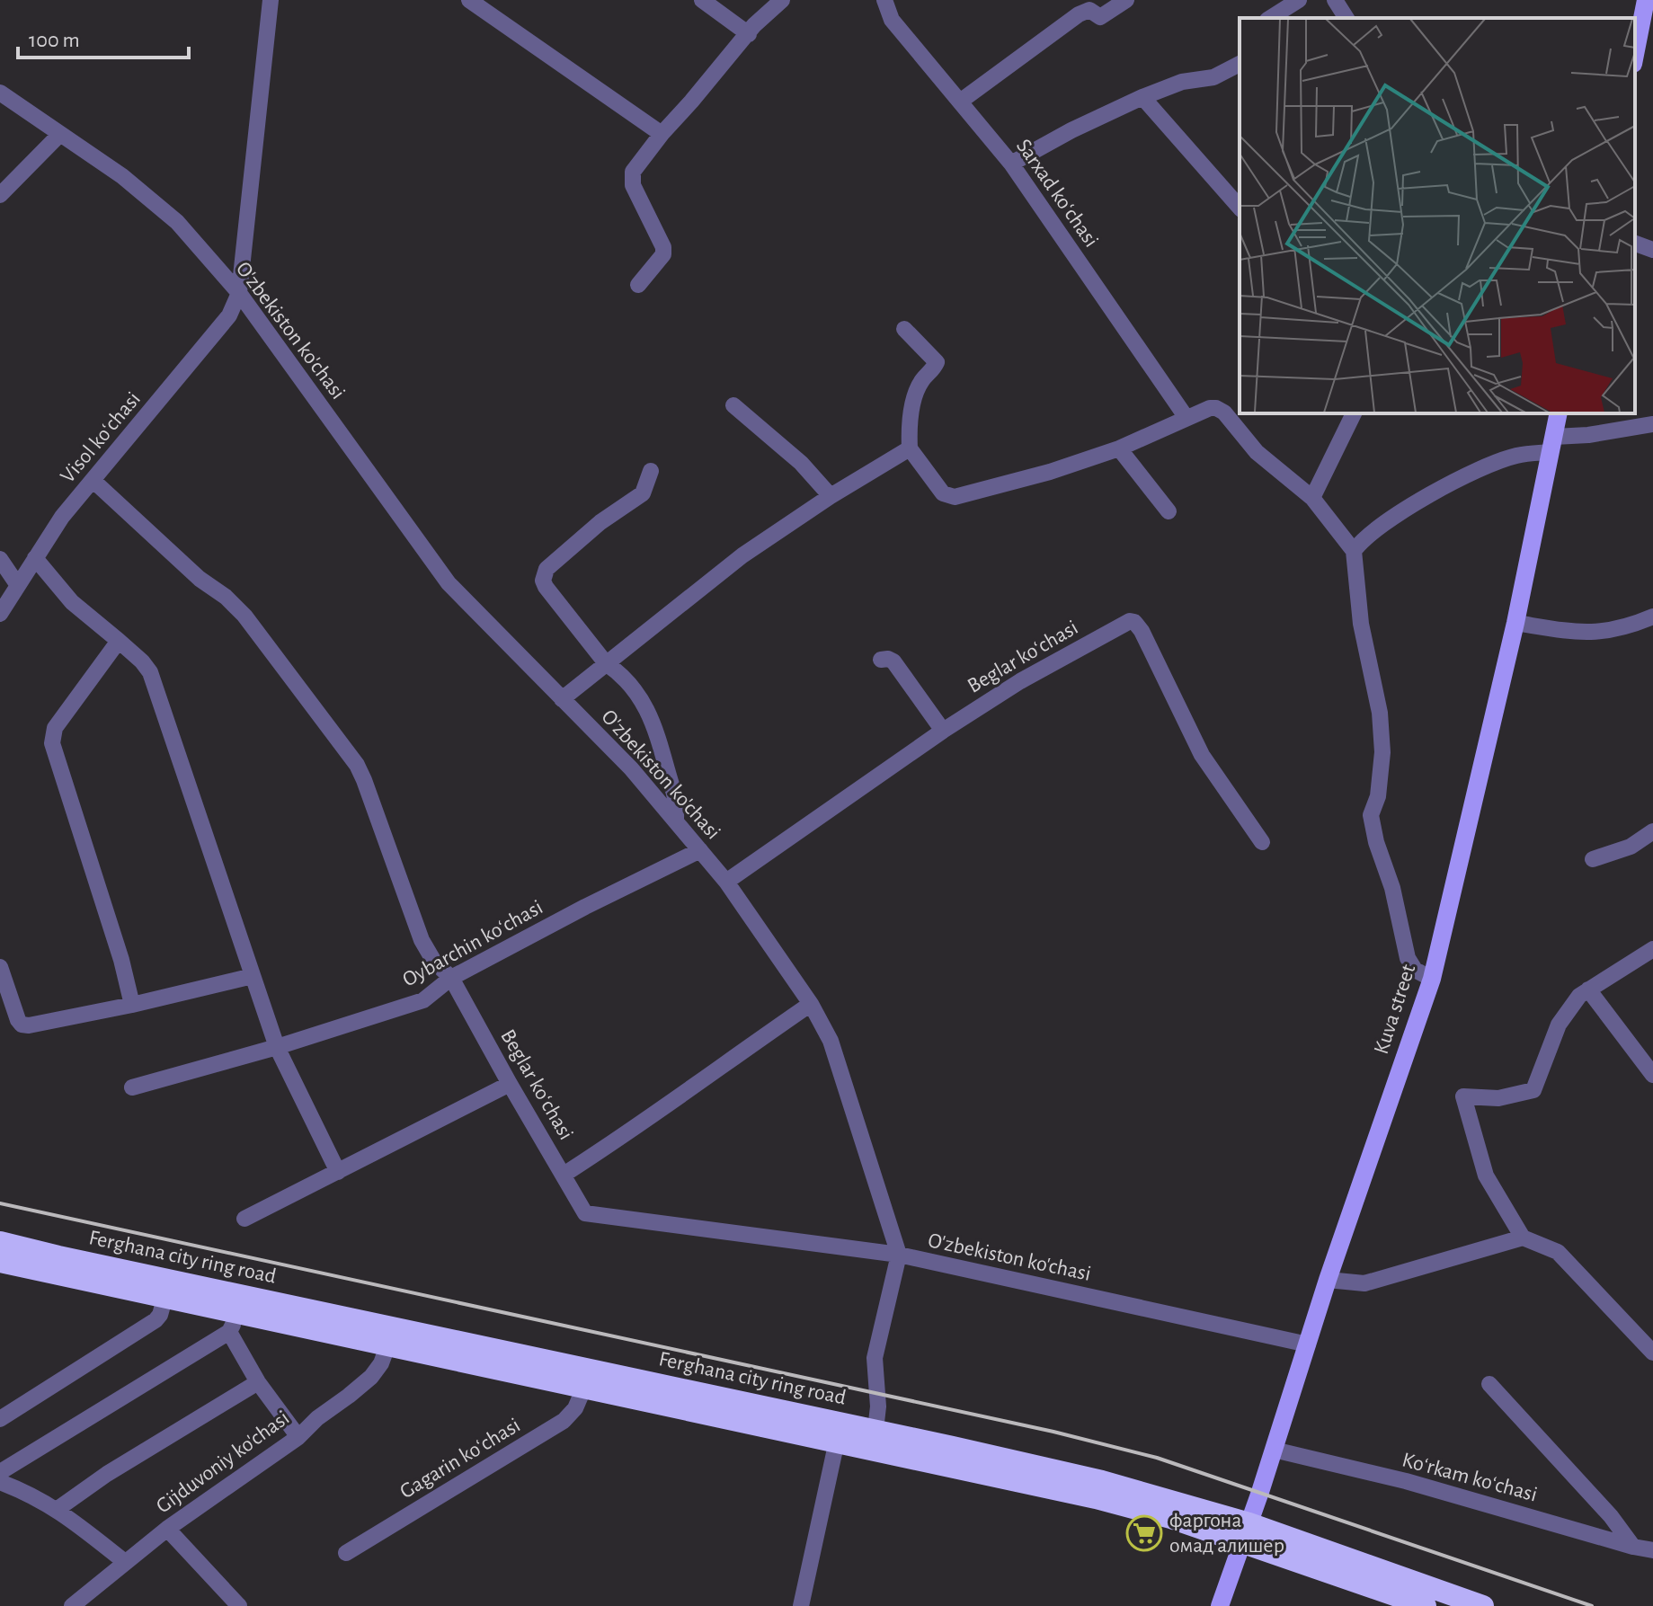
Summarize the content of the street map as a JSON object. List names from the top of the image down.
{
  "streets": {
    "highway": ["Ferghana city ring road"],
    "main road": ["Kuva street"],
    "street": [
      "Sarxad koʻchasi",
      "O'zbekiston ko'chasi",
      "Visol koʻchasi",
      "Beglar koʻchasi",
      "Oybarchin koʻchasi",
      "Gagarin koʻchasi",
      "Gijduvoniy ko'chasi",
      "Koʻrkam koʻchasi"
    ]
  },
  "crossings": [
    ["O'zbekiston ko'chasi", "Visol koʻchasi"],
    ["O'zbekiston ko'chasi", "Beglar koʻchasi"],
    ["O'zbekiston ko'chasi", "Oybarchin koʻchasi"],
    ["O'zbekiston ko'chasi", "Kuva street"],
    ["Visol koʻchasi", "Beglar koʻchasi"],
    ["Beglar koʻchasi", "Oybarchin koʻchasi"],
    ["Kuva street", "Ferghana city ring road"],
    ["Kuva street", "Koʻrkam koʻchasi"],
    ["Ferghana city ring road", "Gagarin koʻchasi"],
    ["Ferghana city ring road", "Gijduvoniy ko'chasi"]
  ],
  "places": {
    "supermarket": ["фаргона омад алишер"]
  },
  "scale_bar": "100 m"
}
